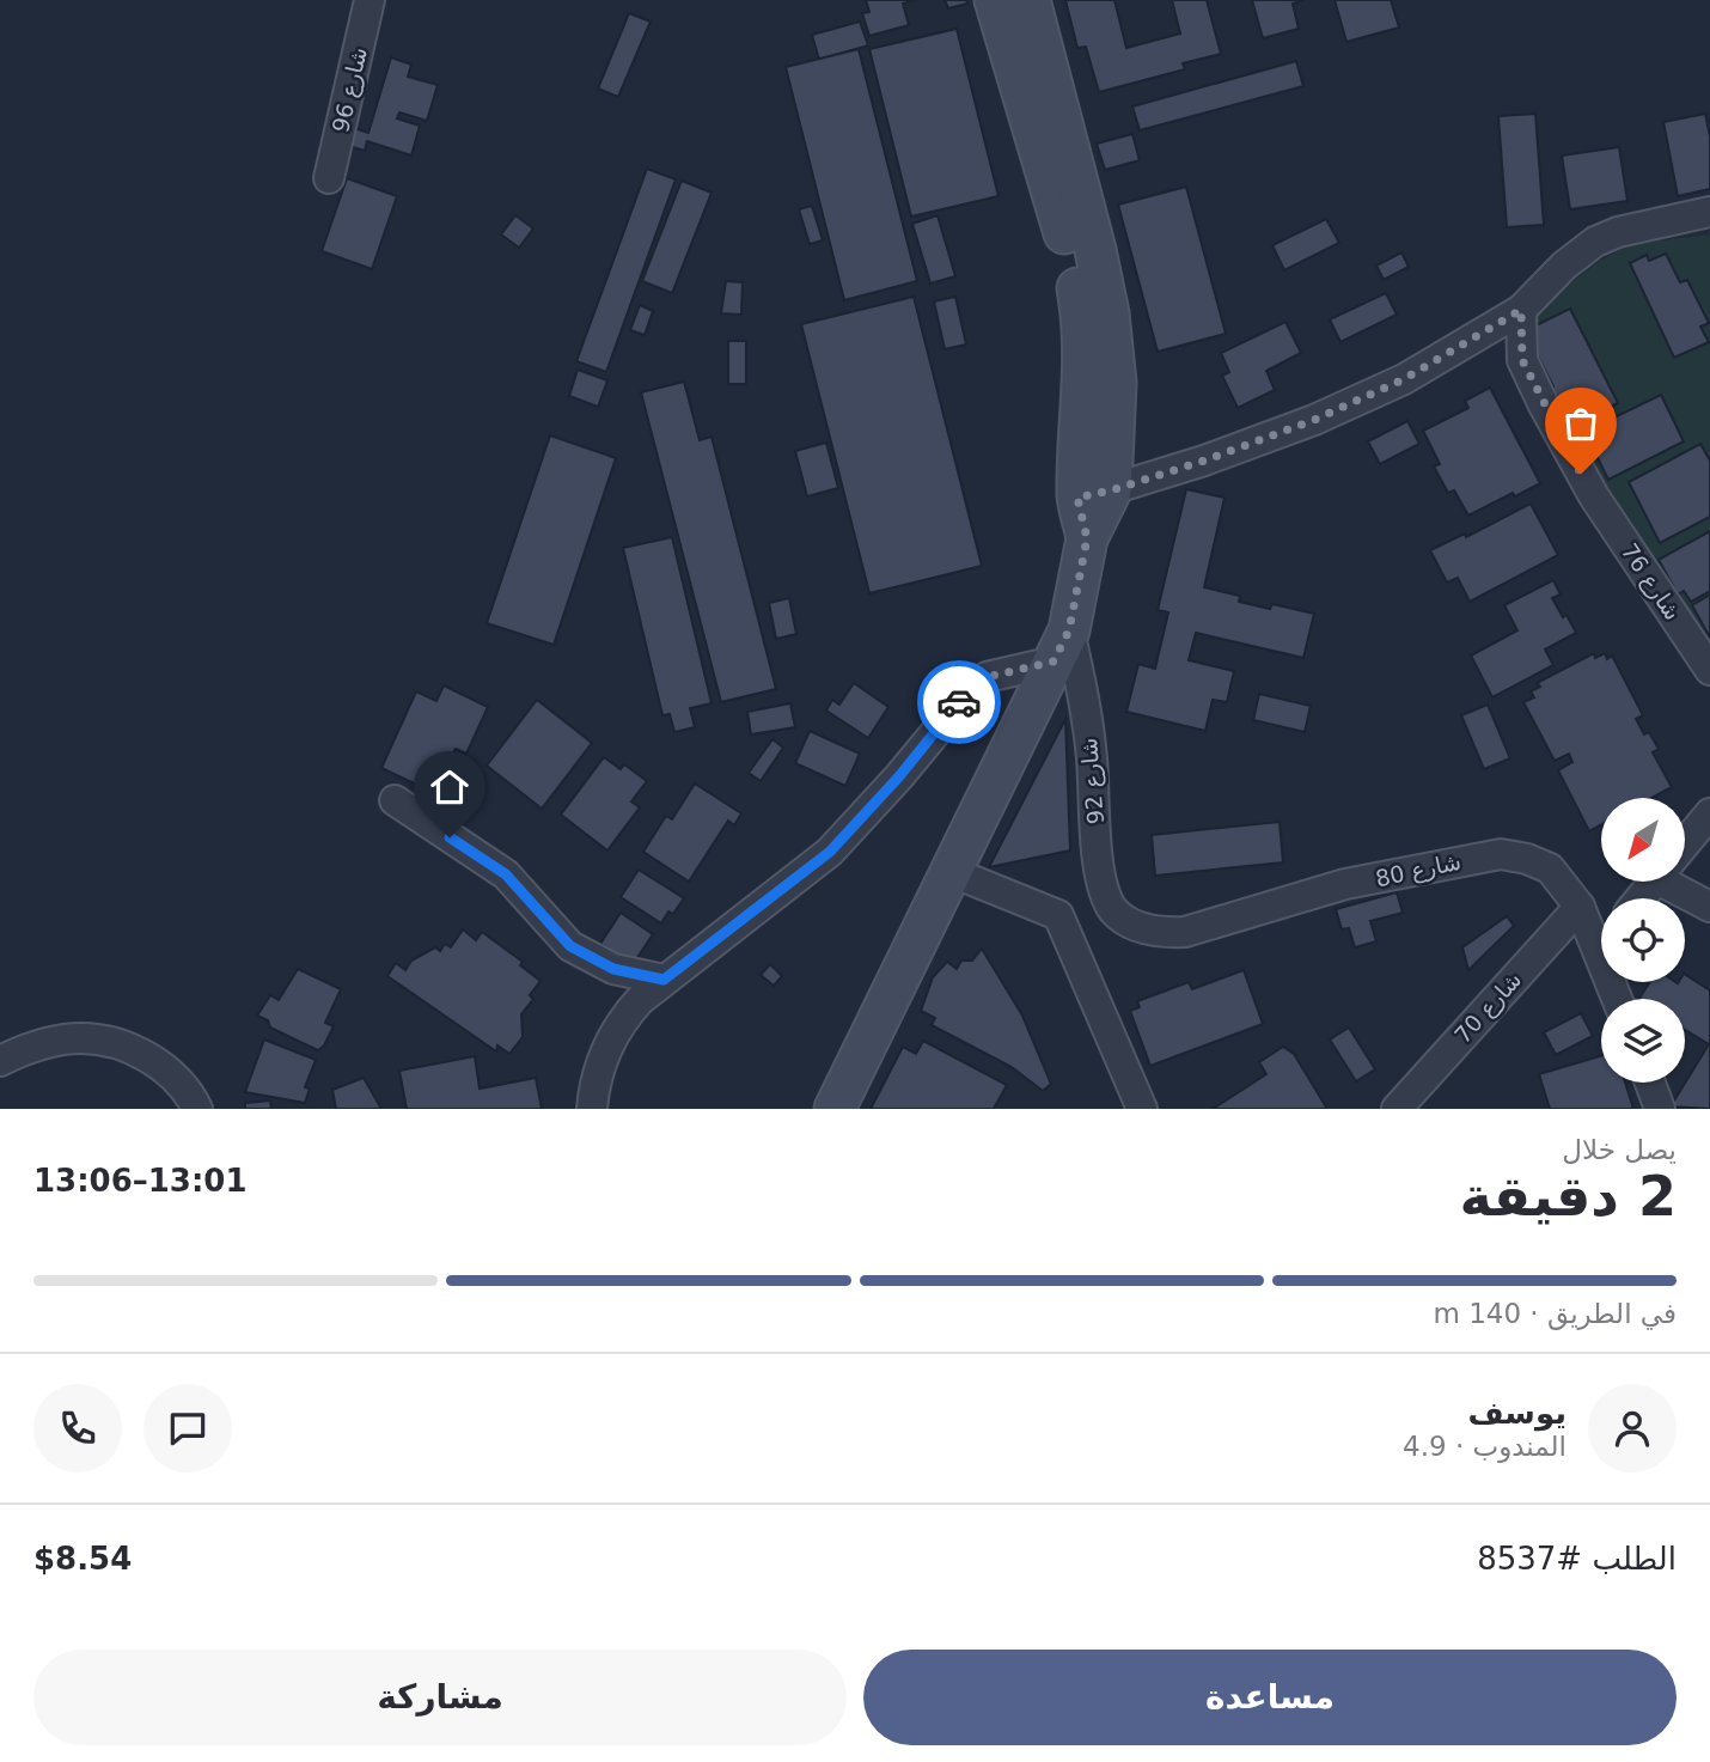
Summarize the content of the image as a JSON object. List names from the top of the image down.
{
  "streets": {
    "street": [
      "شارع 96",
      "شارع 76",
      "شارع 92",
      "شارع 80",
      "شارع 70"
    ]
  },
  "crossings": [
    ["شارع 92", "شارع 80"],
    ["شارع 80", "شارع 70"]
  ],
  "north": "bottom left",
  "page": {
    "heading": ["2 دقيقة", "يصل خلال", "13:01–13:06"],
    "panel": [
      "يوسف",
      "المندوب · 4.9",
      "الطلب #8537",
      "$8.54"
    ],
    "bar": "في الطريق · 140 m",
    "buttons": ["مساعدة", "مشاركة"]
  }
}
